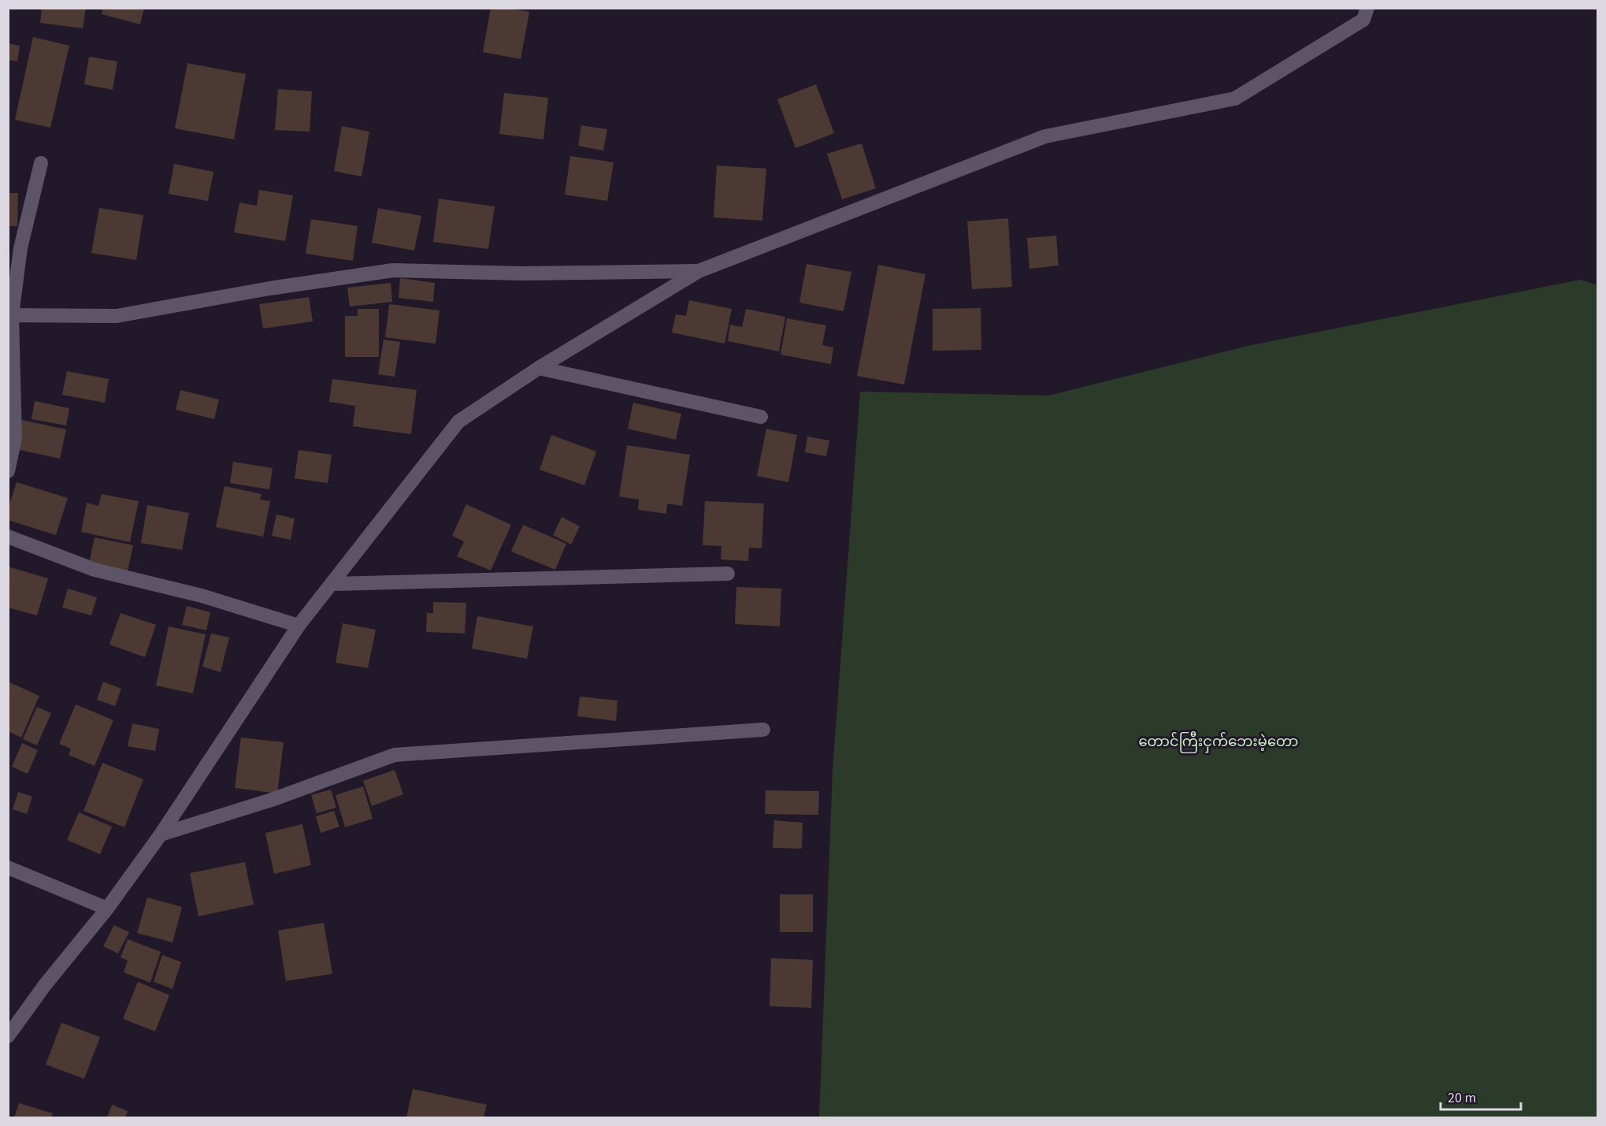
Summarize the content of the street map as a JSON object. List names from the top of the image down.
{
  "parks": ["တောင်ကြီးငှက်ဘေးမဲ့တော"],
  "scale_bar": "20 m"
}
